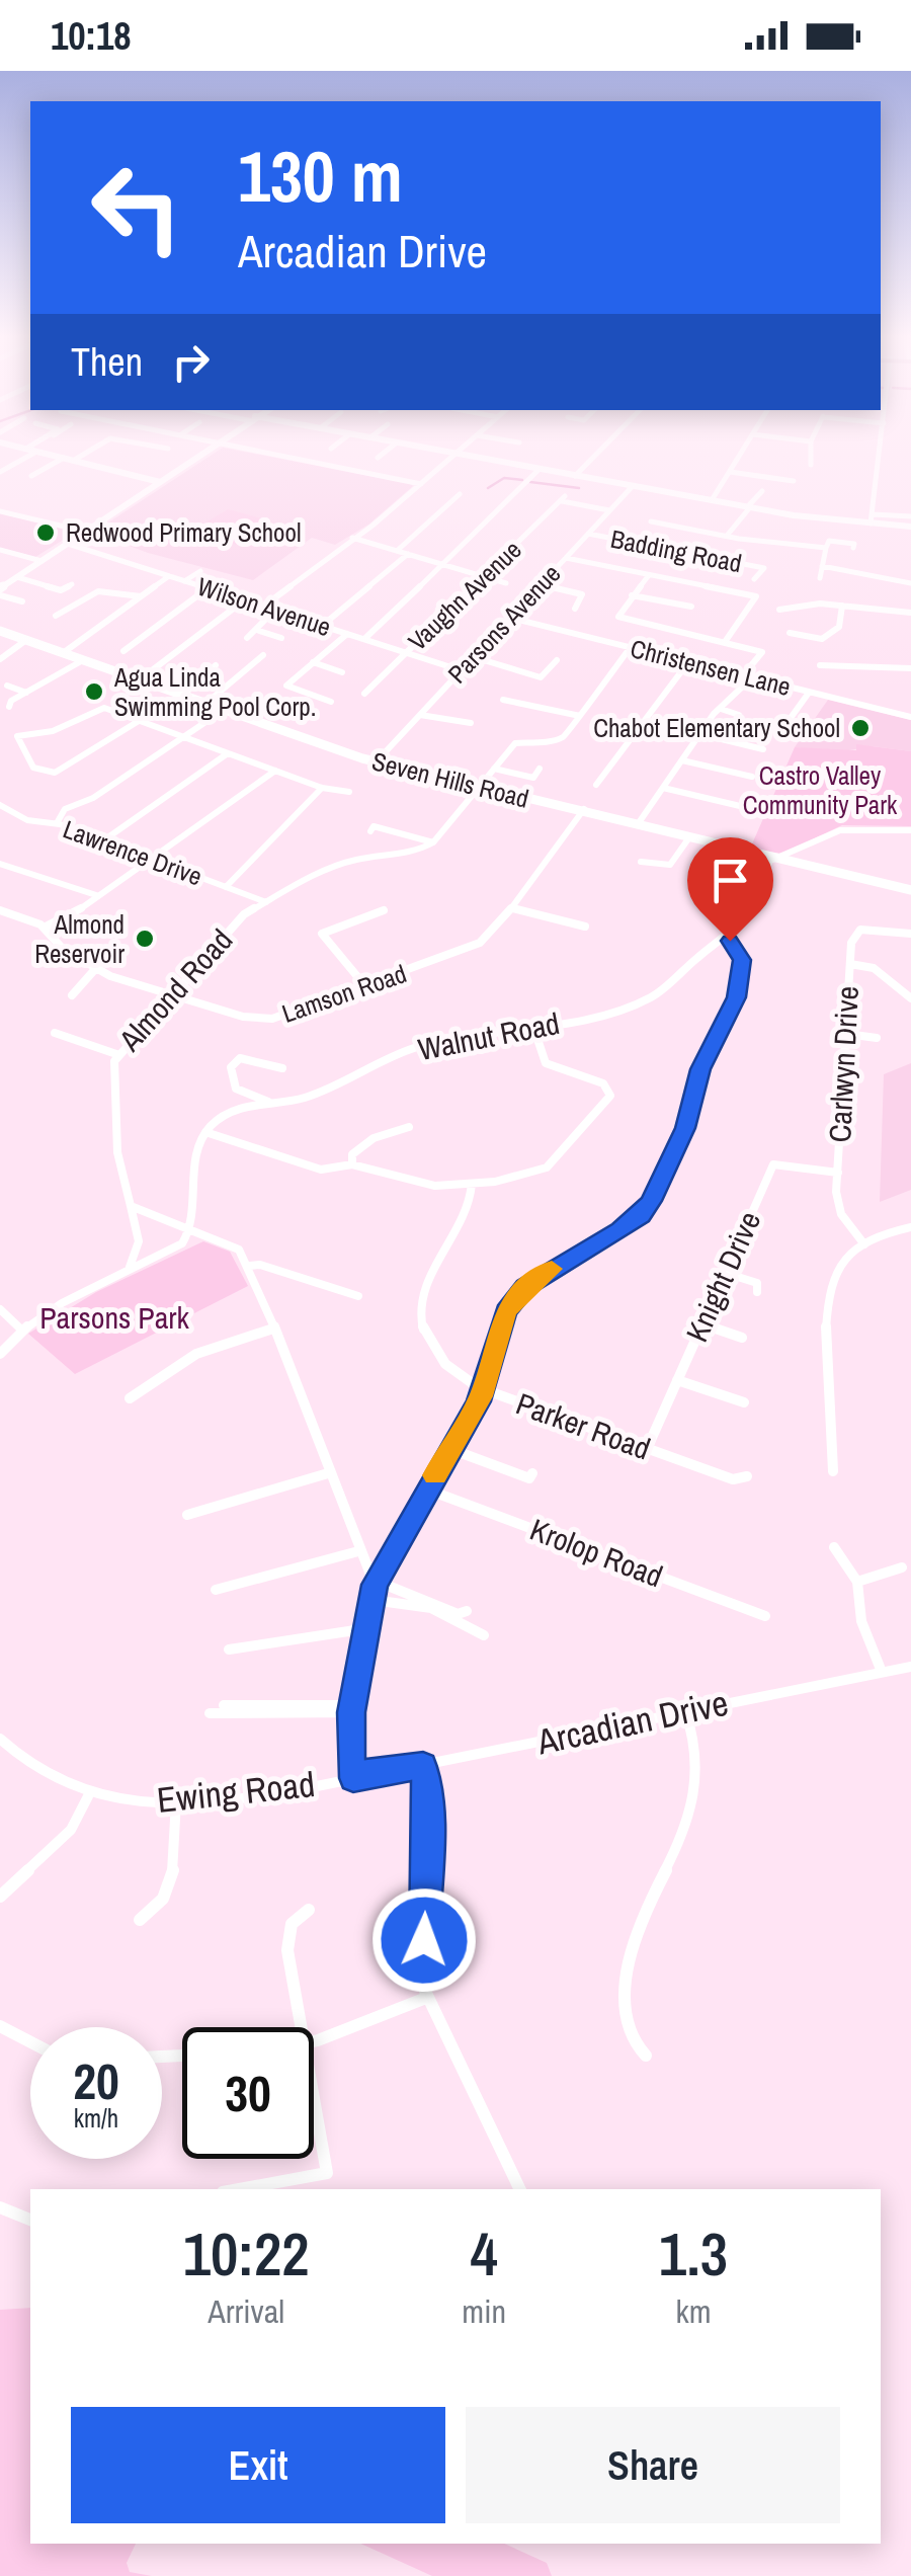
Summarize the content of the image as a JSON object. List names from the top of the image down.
{
  "streets": {
    "street": [
      "Badding Road",
      "Vaughn Avenue",
      "Wilson Avenue",
      "Parsons Avenue",
      "Christensen Lane",
      "Seven Hills Road",
      "Lawrence Drive",
      "Almond Road",
      "Lamson Road",
      "Walnut Road",
      "Carlwyn Drive",
      "Knight Drive",
      "Parker Road",
      "Krolop Road",
      "Arcadian Drive",
      "Ewing Road"
    ]
  },
  "crossings": [
    ["Badding Road", "Parsons Avenue"],
    ["Vaughn Avenue", "Wilson Avenue"],
    ["Vaughn Avenue", "Parsons Avenue"],
    ["Wilson Avenue", "Parsons Avenue"],
    ["Parsons Avenue", "Christensen Lane"],
    ["Parsons Avenue", "Seven Hills Road"],
    ["Seven Hills Road", "Lamson Road"],
    ["Seven Hills Road", "Walnut Road"],
    ["Lawrence Drive", "Almond Road"],
    ["Almond Road", "Lamson Road"],
    ["Carlwyn Drive", "Knight Drive"],
    ["Knight Drive", "Parker Road"],
    ["Arcadian Drive", "Ewing Road"]
  ],
  "parks": ["Castro Valley Community Park", "Parsons Park"],
  "places": [
    "Redwood Primary School",
    "Agua Linda Swimming Pool Corp.",
    "Chabot Elementary School",
    "Almond Reservoir"
  ],
  "page": {
    "status": "10:18",
    "turn": ["130 m", "Arcadian Drive"],
    "then": "Then",
    "speed": "20 km/h",
    "limit": "30",
    "eta": [
      "10:22",
      "Arrival",
      "4",
      "min",
      "1.3",
      "km"
    ],
    "buttons": ["Exit", "Share"]
  }
}
